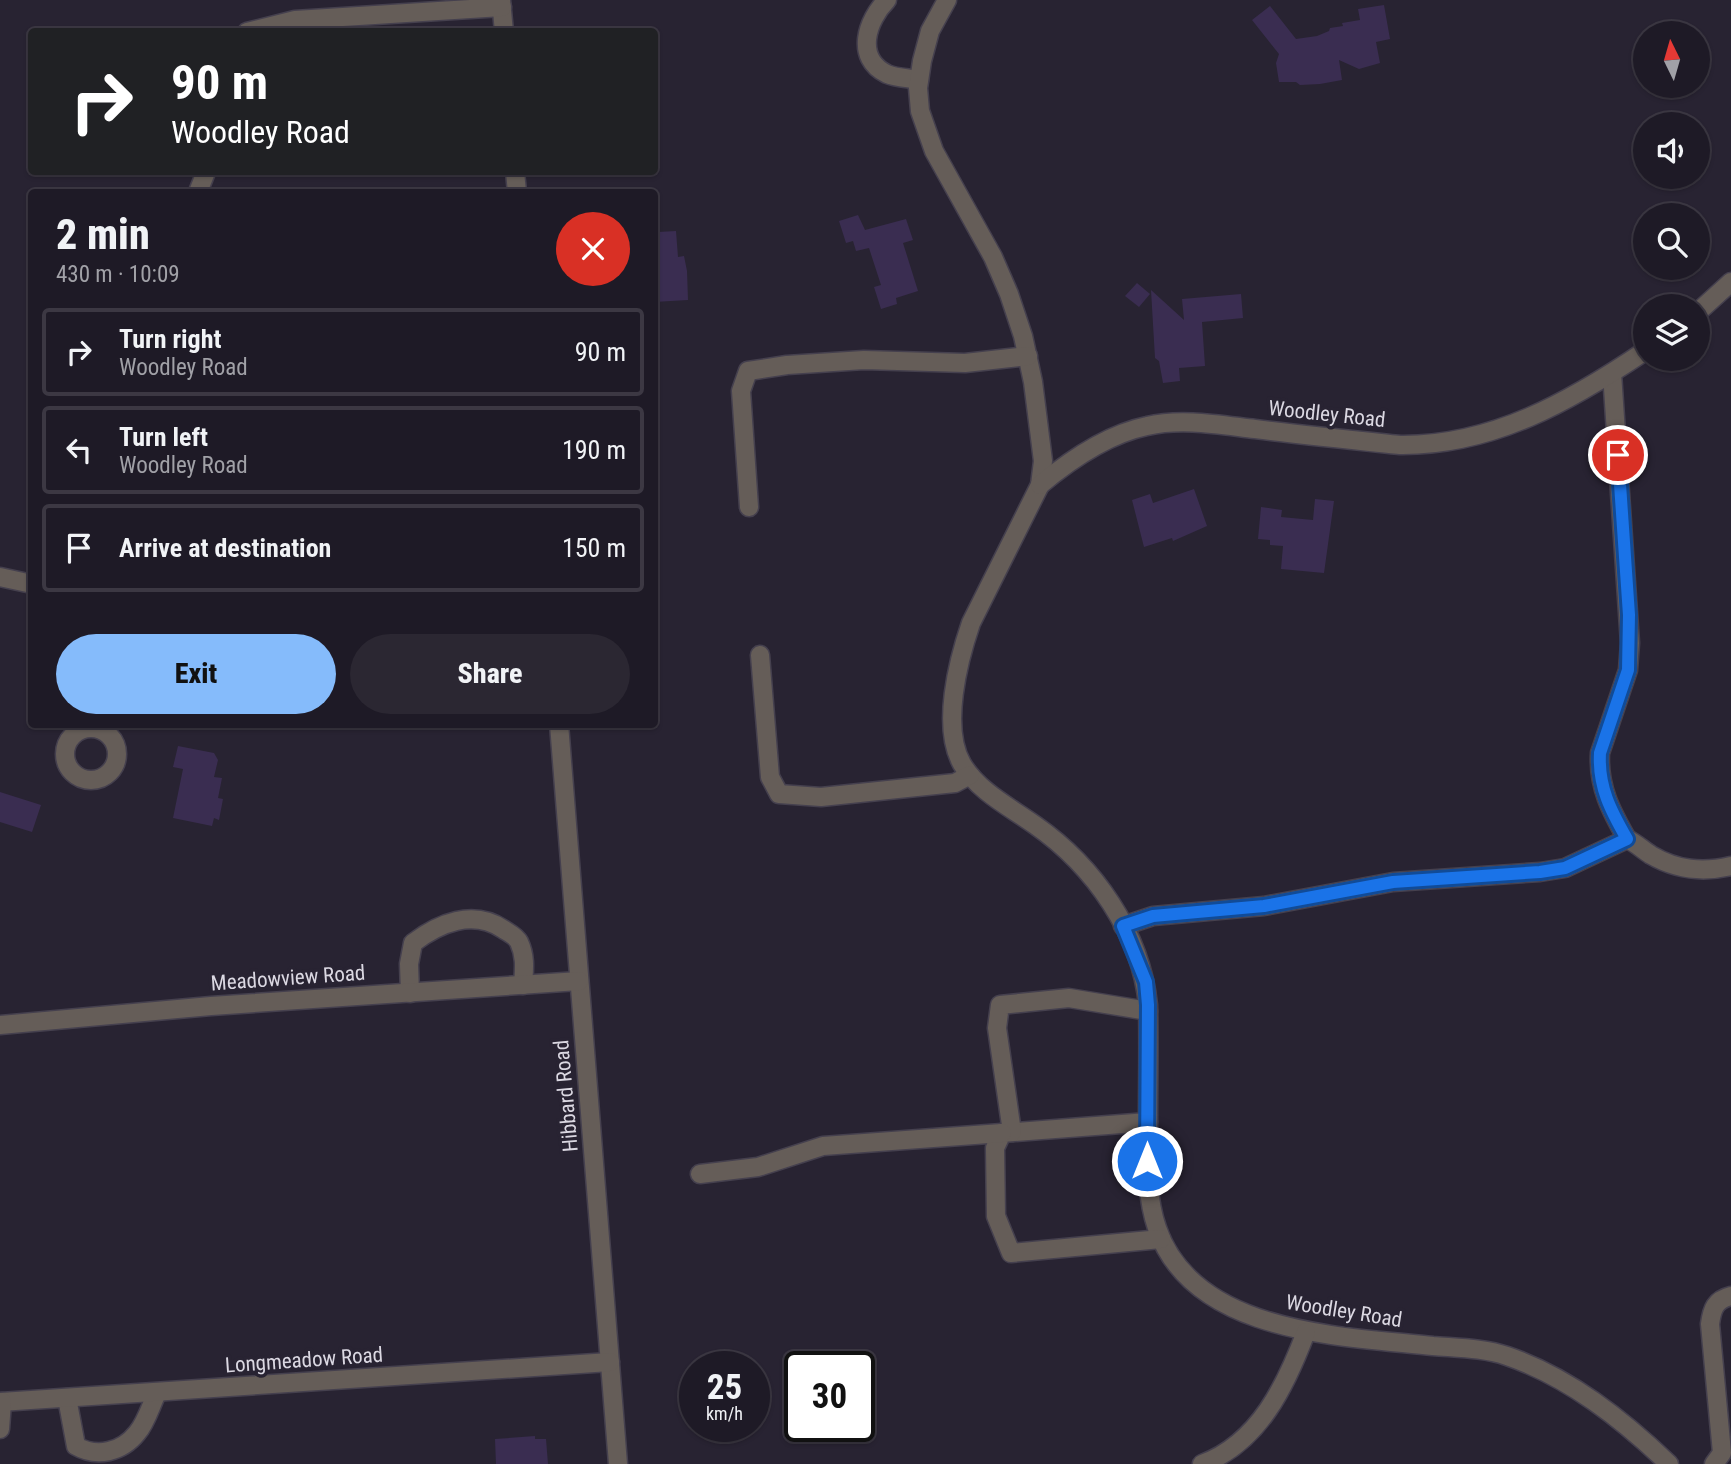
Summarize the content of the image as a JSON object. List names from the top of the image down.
{
  "streets": {
    "street": [
      "Woodley Road",
      "Meadowview Road",
      "Hibbard Road",
      "Longmeadow Road"
    ]
  },
  "crossings": [
    ["Meadowview Road", "Hibbard Road"],
    ["Hibbard Road", "Longmeadow Road"]
  ],
  "north": "top",
  "page": {
    "turn": ["90 m", "Woodley Road"],
    "heading": ["2 min", "430 m · 10:09"],
    "list": [
      {
        "name": "Turn right",
        "note": "Woodley Road",
        "value": "90 m"
      },
      {
        "name": "Turn left",
        "note": "Woodley Road",
        "value": "190 m"
      },
      {
        "name": "Arrive at destination",
        "value": "150 m"
      }
    ],
    "buttons": ["Exit", "Share"],
    "speed": "25 km/h",
    "limit": "30"
  }
}
